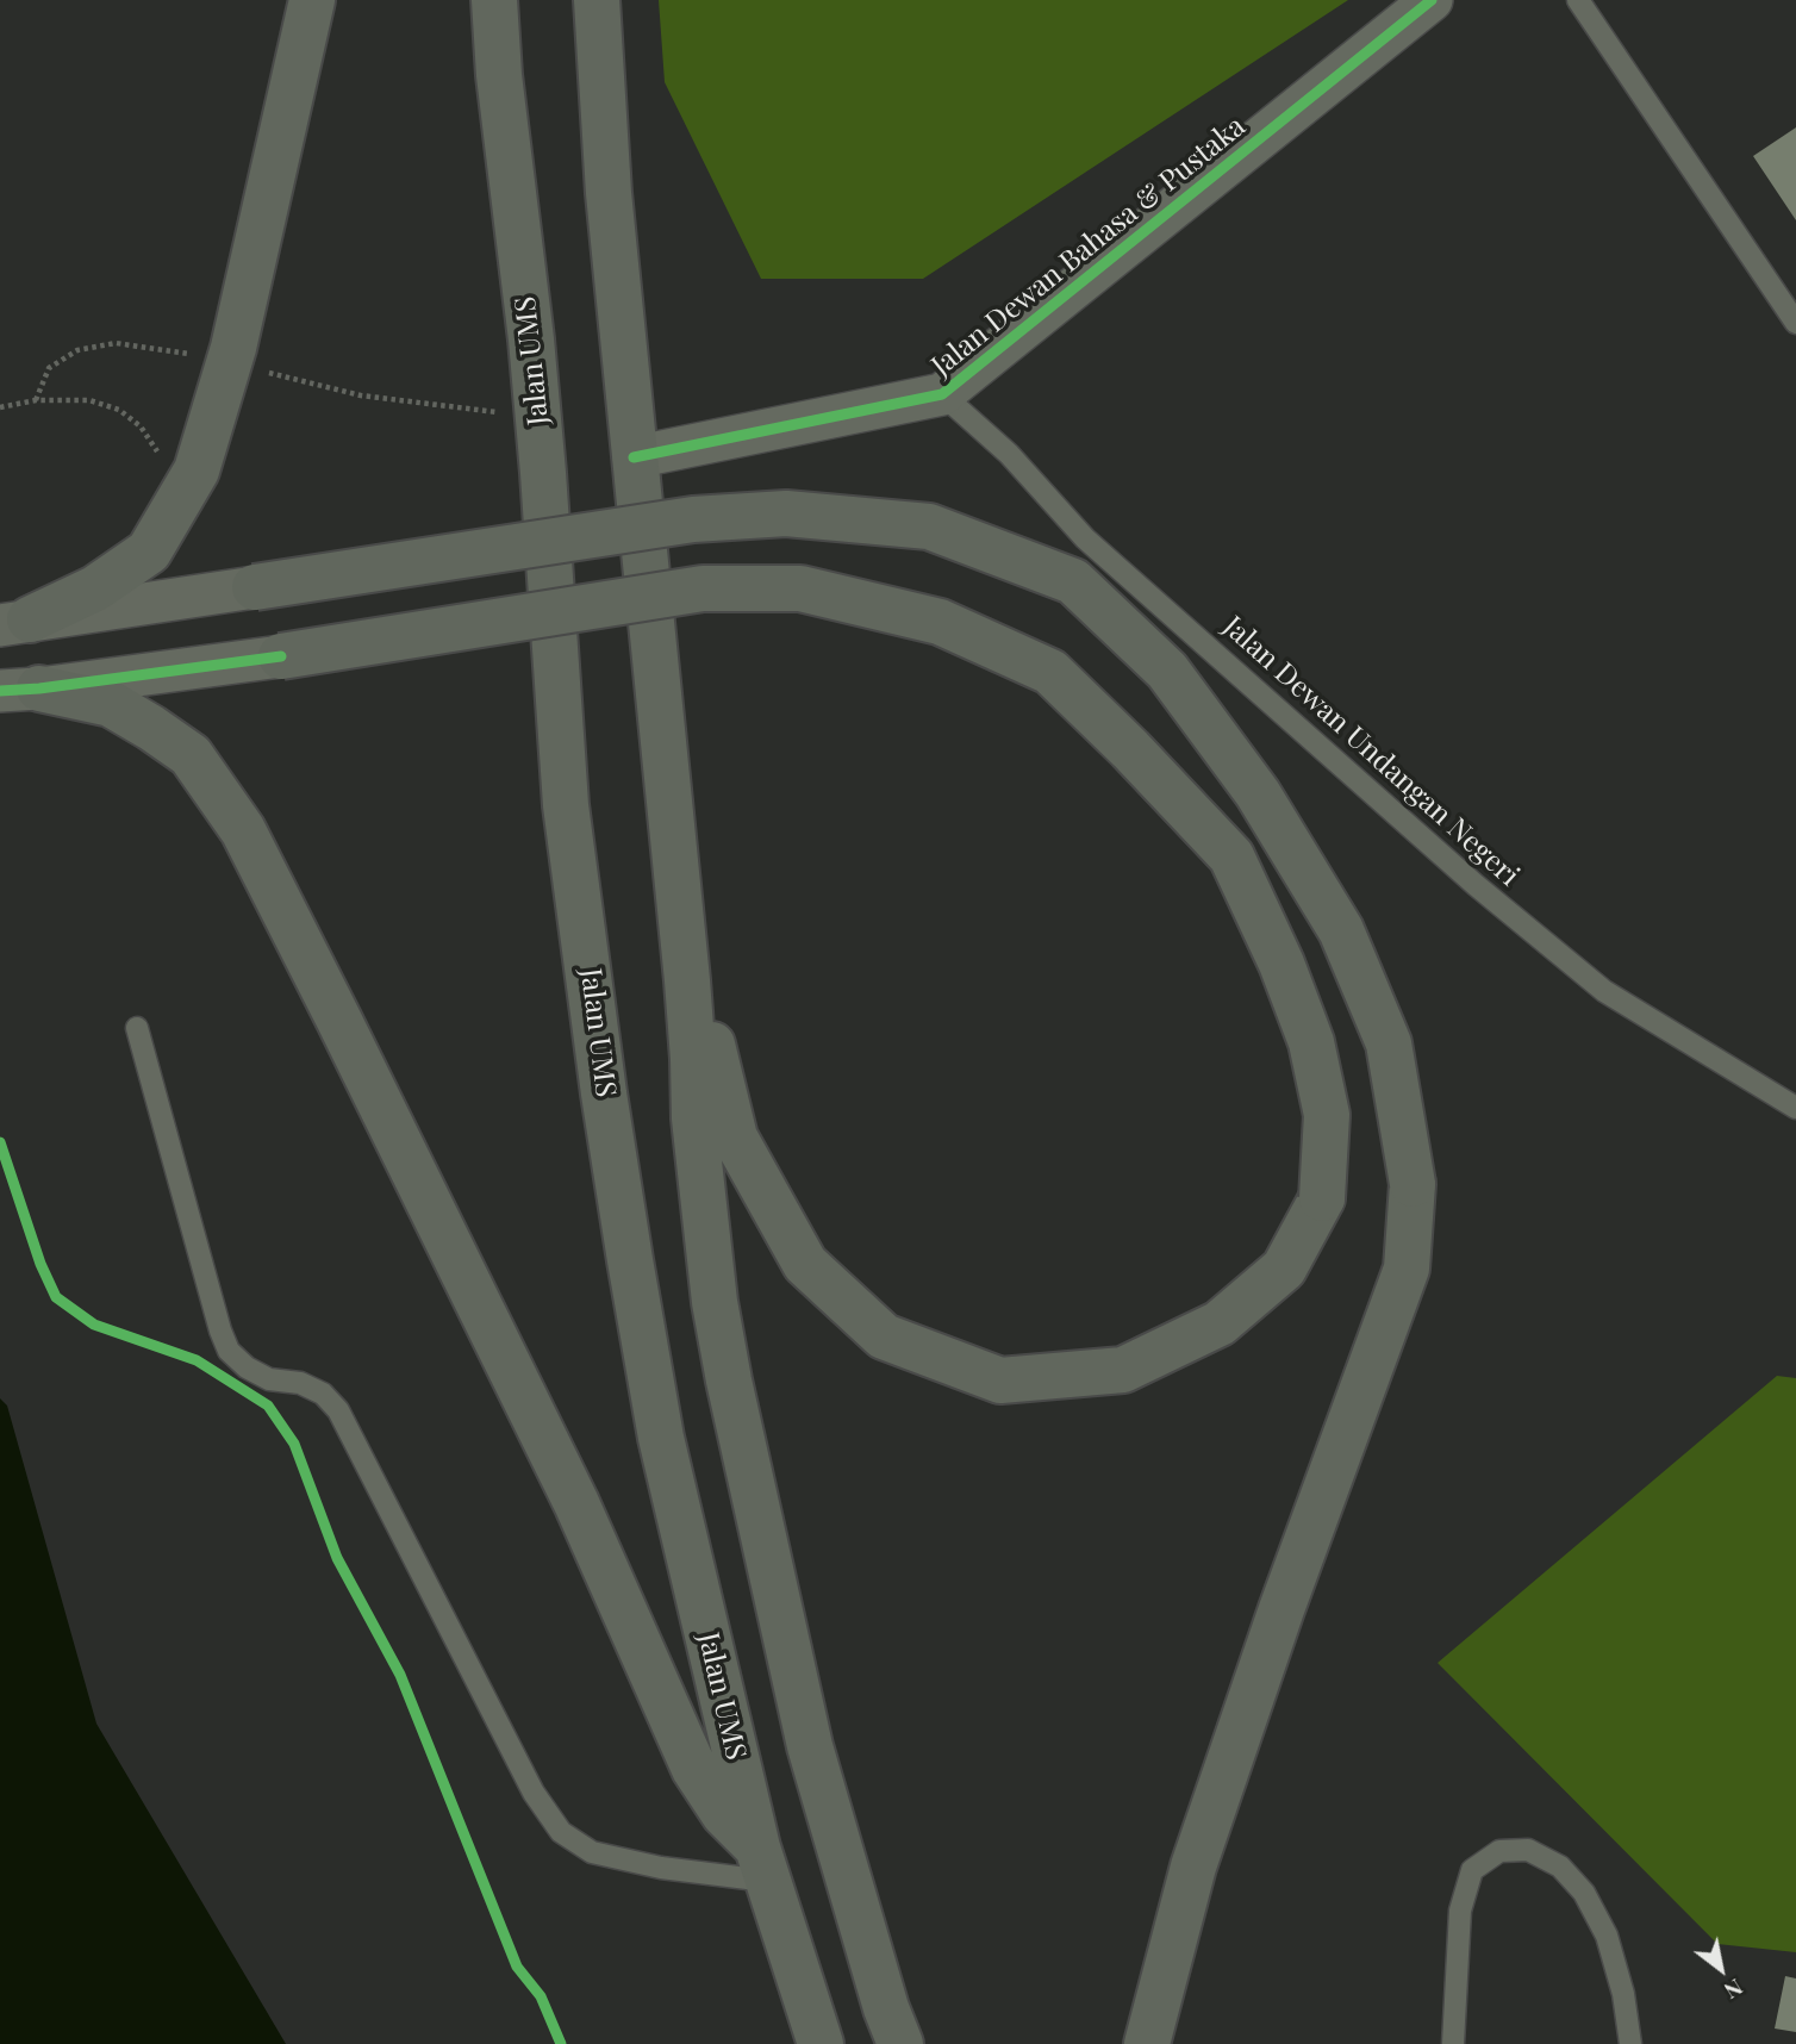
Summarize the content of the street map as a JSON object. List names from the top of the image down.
{
  "streets": {
    "highway": ["Jalan UMS"],
    "street": ["Jalan Dewan Bahasa & Pustaka"],
    "lane": ["Jalan Dewan Undangan Negeri"]
  },
  "crossings": [
    ["Jalan Dewan Bahasa & Pustaka", "Jalan Dewan Undangan Negeri"]
  ],
  "north": "bottom right"
}
